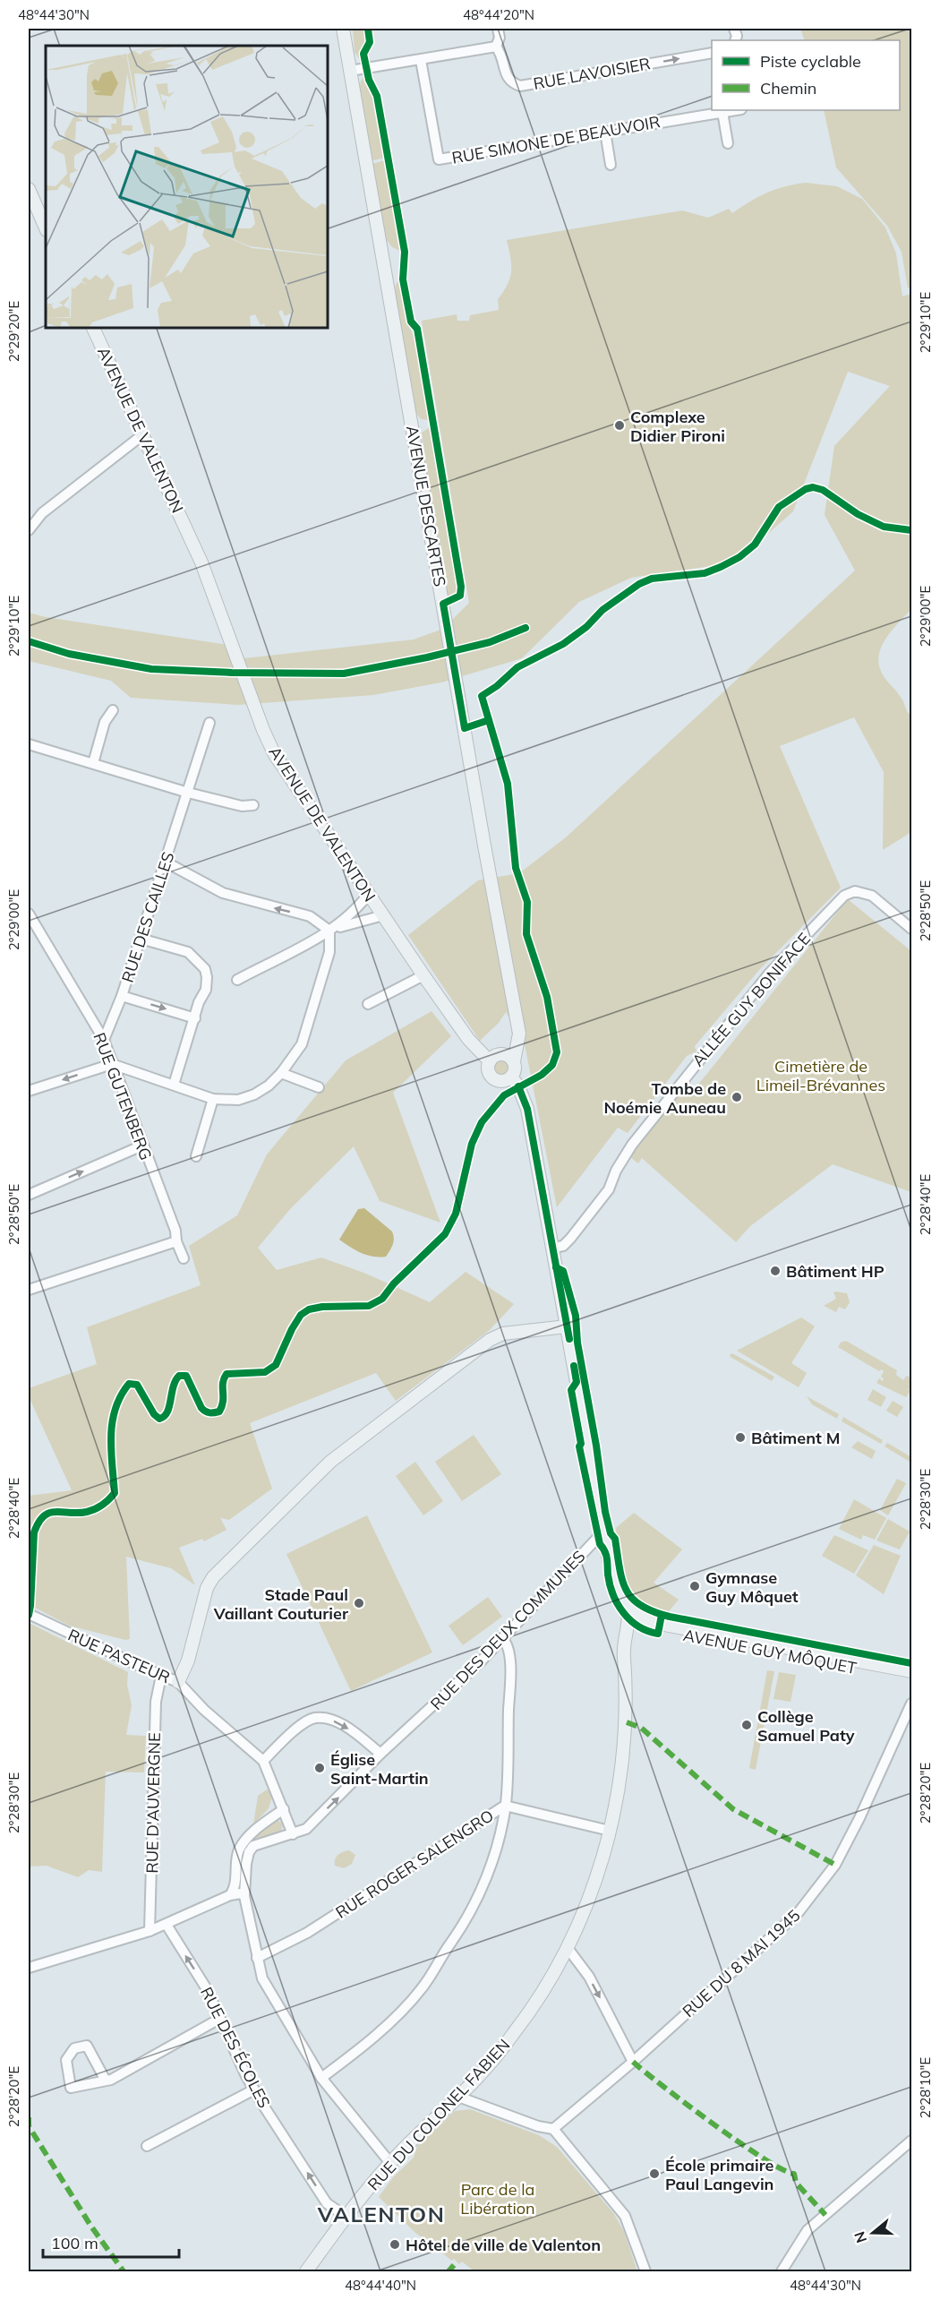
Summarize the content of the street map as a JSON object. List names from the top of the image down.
{
  "streets": {
    "main road": [
      "AVENUE DE VALENTON",
      "AVENUE DESCARTES",
      "AVENUE GUY MÔQUET",
      "RUE DU COLONEL FABIEN"
    ],
    "street": [
      "RUE LAVOISIER",
      "RUE SIMONE DE BEAUVOIR",
      "RUE DES CAILLES",
      "ALLÉE GUY BONIFACE",
      "RUE GUTENBERG",
      "RUE DES DEUX COMMUNES",
      "RUE PASTEUR",
      "RUE D'AUVERGNE",
      "RUE ROGER SALENGRO",
      "RUE DU 8 MAI 1945",
      "RUE DES ÉCOLES"
    ]
  },
  "crossings": [
    ["AVENUE DE VALENTON", "AVENUE DESCARTES"],
    ["RUE DES CAILLES", "RUE GUTENBERG"],
    ["RUE DES DEUX COMMUNES", "RUE PASTEUR"],
    ["AVENUE GUY MÔQUET", "RUE DU COLONEL FABIEN"],
    ["RUE PASTEUR", "RUE D'AUVERGNE"],
    ["RUE ROGER SALENGRO", "RUE DU COLONEL FABIEN"],
    ["RUE DES ÉCOLES", "RUE DU COLONEL FABIEN"]
  ],
  "one_way": ["RUE LAVOISIER"],
  "districts": ["VALENTON"],
  "parks": ["Cimetière de Limeil-Brévannes", "Parc de la Libération"],
  "places": [
    "Complexe Didier Pironi",
    "Tombe de Noémie Auneau",
    "Bâtiment HP",
    "Bâtiment M",
    "Gymnase Guy Môquet",
    "Stade Paul Vaillant Couturier",
    "Collège Samuel Paty",
    "Église Saint-Martin",
    "École primaire Paul Langevin",
    "Hôtel de ville de Valenton"
  ],
  "legend": ["Piste cyclable", "Chemin"],
  "scale_bar": "100 m",
  "north": "left",
  "coordinates": [
    "48°44'30\"N",
    "48°44'20\"N",
    "2°29'10\"E",
    "2°29'20\"E",
    "2°29'00\"E",
    "2°28'50\"E",
    "2°28'40\"E",
    "2°28'30\"E",
    "2°28'20\"E",
    "2°28'10\"E",
    "48°44'40\"N"
  ]
}
